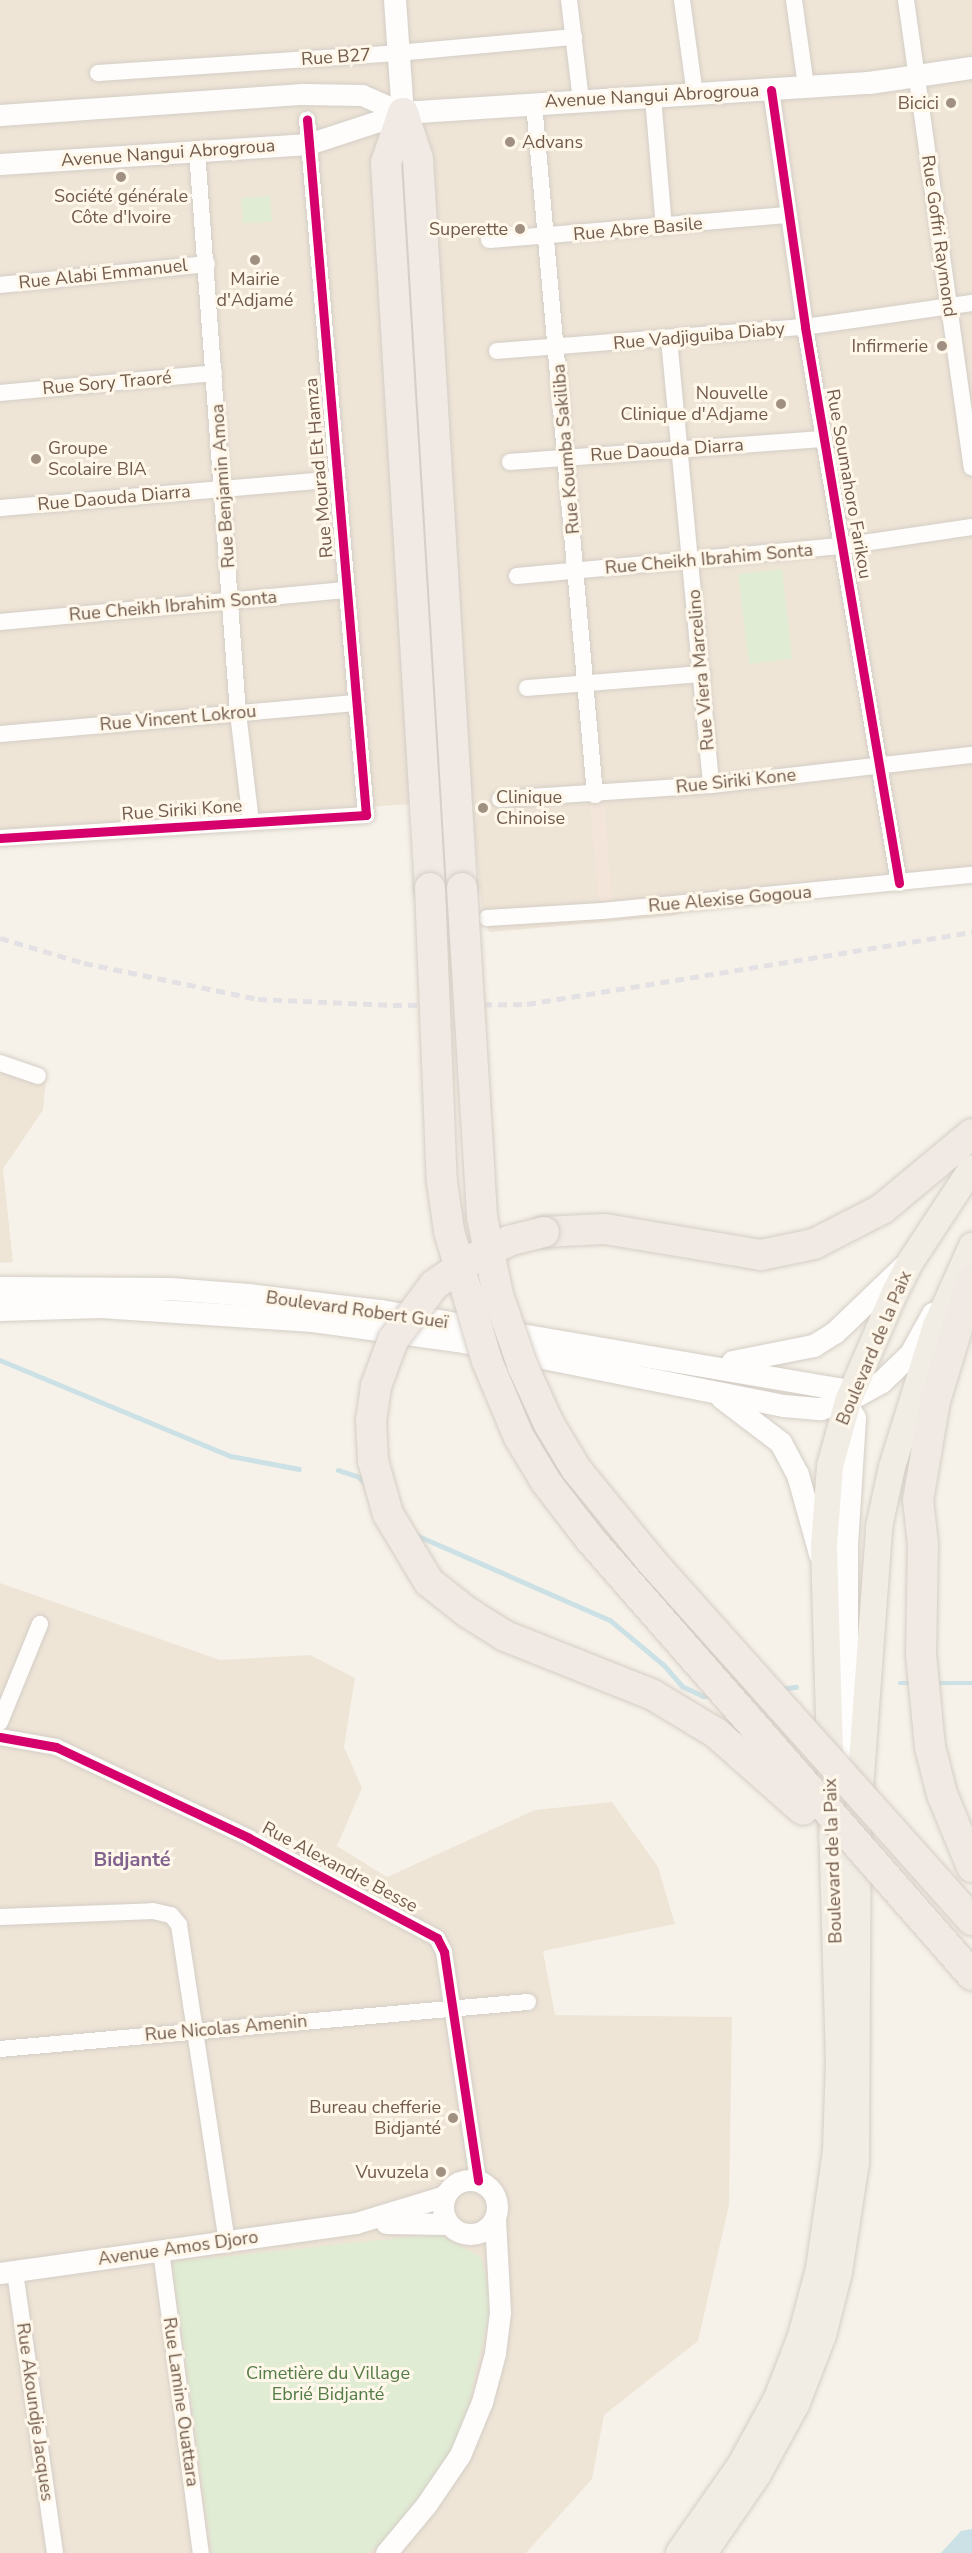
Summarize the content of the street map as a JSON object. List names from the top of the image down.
{
  "streets": {
    "main road": ["Avenue Nangui Abrogroua", "Boulevard Robert Gueï", "Boulevard de la Paix"],
    "street": [
      "Rue B27",
      "Rue Abre Basile",
      "Rue Goffri Raymond",
      "Rue Alabi Emmanuel",
      "Rue Vadjiguiba Diaby",
      "Rue Sory Traoré",
      "Rue Koumba Sakiliba",
      "Rue Daouda Diarra",
      "Rue Mourad Et Hamza",
      "Rue Soumahoro Farikou",
      "Rue Benjamin Amoa",
      "Rue Cheikh Ibrahim Sonta",
      "Rue Viera Marcelino",
      "Rue Vincent Lokrou",
      "Rue Siriki Kone",
      "Rue Alexise Gogoua",
      "Rue Alexandre Besse",
      "Rue Nicolas Amenin",
      "Avenue Amos Djoro",
      "Rue Lamine Ouattara",
      "Rue Akoundje Jacques"
    ]
  },
  "crossings": [
    ["Avenue Nangui Abrogroua", "Rue Goffri Raymond"],
    ["Avenue Nangui Abrogroua", "Rue Koumba Sakiliba"],
    ["Avenue Nangui Abrogroua", "Rue Mourad Et Hamza"],
    ["Avenue Nangui Abrogroua", "Rue Soumahoro Farikou"],
    ["Avenue Nangui Abrogroua", "Rue Benjamin Amoa"],
    ["Rue Abre Basile", "Rue Koumba Sakiliba"],
    ["Rue Abre Basile", "Rue Soumahoro Farikou"],
    ["Rue Goffri Raymond", "Rue Vadjiguiba Diaby"],
    ["Rue Alabi Emmanuel", "Rue Benjamin Amoa"],
    ["Rue Vadjiguiba Diaby", "Rue Koumba Sakiliba"],
    ["Rue Vadjiguiba Diaby", "Rue Soumahoro Farikou"],
    ["Rue Vadjiguiba Diaby", "Rue Viera Marcelino"],
    ["Rue Sory Traoré", "Rue Benjamin Amoa"],
    ["Rue Koumba Sakiliba", "Rue Daouda Diarra"],
    ["Rue Koumba Sakiliba", "Rue Cheikh Ibrahim Sonta"],
    ["Rue Koumba Sakiliba", "Rue Siriki Kone"],
    ["Rue Daouda Diarra", "Rue Mourad Et Hamza"],
    ["Rue Daouda Diarra", "Rue Soumahoro Farikou"],
    ["Rue Daouda Diarra", "Rue Benjamin Amoa"],
    ["Rue Daouda Diarra", "Rue Viera Marcelino"],
    ["Rue Mourad Et Hamza", "Rue Cheikh Ibrahim Sonta"],
    ["Rue Mourad Et Hamza", "Rue Vincent Lokrou"],
    ["Rue Mourad Et Hamza", "Rue Siriki Kone"],
    ["Rue Soumahoro Farikou", "Rue Cheikh Ibrahim Sonta"],
    ["Rue Soumahoro Farikou", "Rue Siriki Kone"],
    ["Rue Soumahoro Farikou", "Rue Alexise Gogoua"],
    ["Rue Benjamin Amoa", "Rue Cheikh Ibrahim Sonta"],
    ["Rue Benjamin Amoa", "Rue Vincent Lokrou"],
    ["Rue Benjamin Amoa", "Rue Siriki Kone"],
    ["Rue Cheikh Ibrahim Sonta", "Rue Viera Marcelino"],
    ["Rue Viera Marcelino", "Rue Siriki Kone"],
    ["Boulevard Robert Gueï", "Boulevard de la Paix"],
    ["Rue Alexandre Besse", "Rue Nicolas Amenin"],
    ["Rue Alexandre Besse", "Avenue Amos Djoro"],
    ["Avenue Amos Djoro", "Rue Lamine Ouattara"],
    ["Avenue Amos Djoro", "Rue Akoundje Jacques"]
  ],
  "districts": ["Bidjanté"],
  "parks": ["Cimetière du Village Ebrié Bidjanté"],
  "places": [
    "Bicici",
    "Advans",
    "Société générale Côte d'Ivoire",
    "Superette",
    "Mairie d'Adjamé",
    "Infirmerie",
    "Nouvelle Clinique d'Adjame",
    "Groupe Scolaire BIA",
    "Clinique Chinoise",
    "Bureau chefferie Bidjanté",
    "Vuvuzela"
  ]
}
